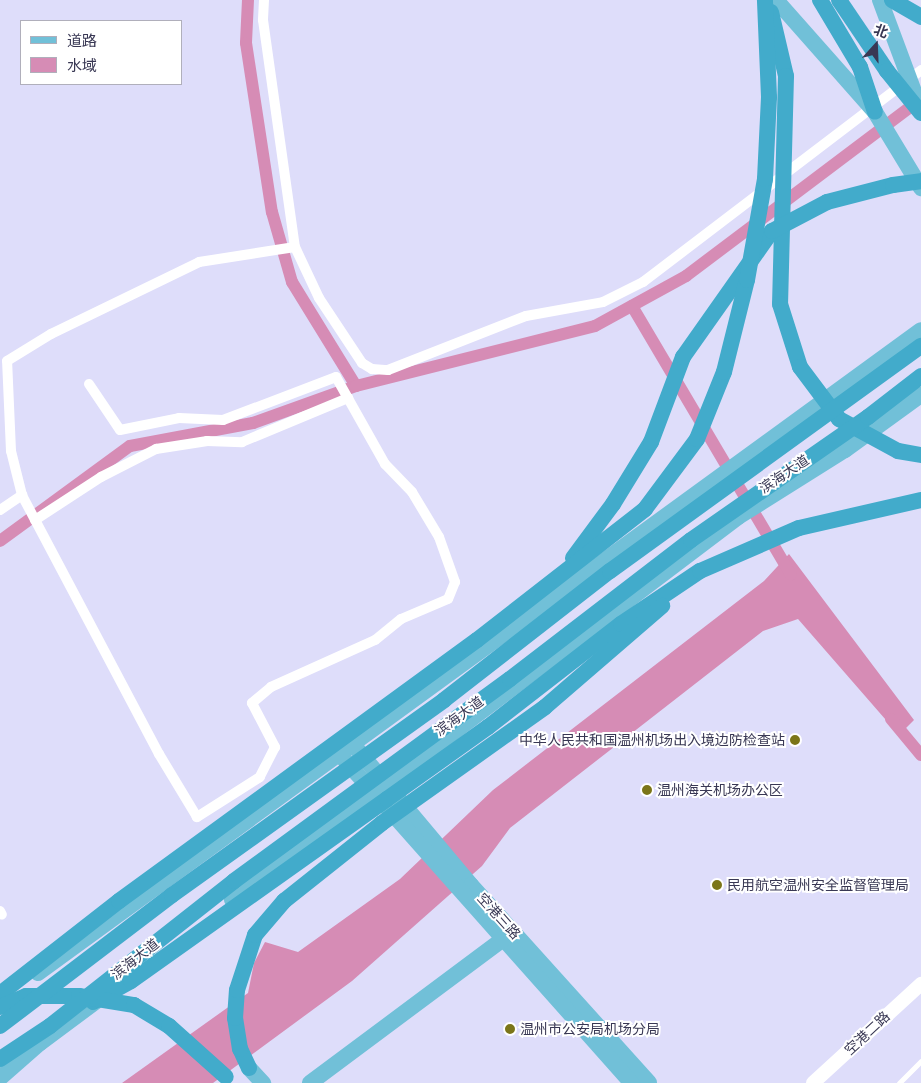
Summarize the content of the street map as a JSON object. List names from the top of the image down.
{
  "streets": {
    "highway": ["滨海大道"],
    "main road": ["空港三路", "空港二路"]
  },
  "places": [
    "中华人民共和国温州机场出入境边防检查站",
    "温州海关机场办公区",
    "民用航空温州安全监督管理局",
    "温州市公安局机场分局"
  ],
  "legend": ["道路", "水域"],
  "north": "top"
}
